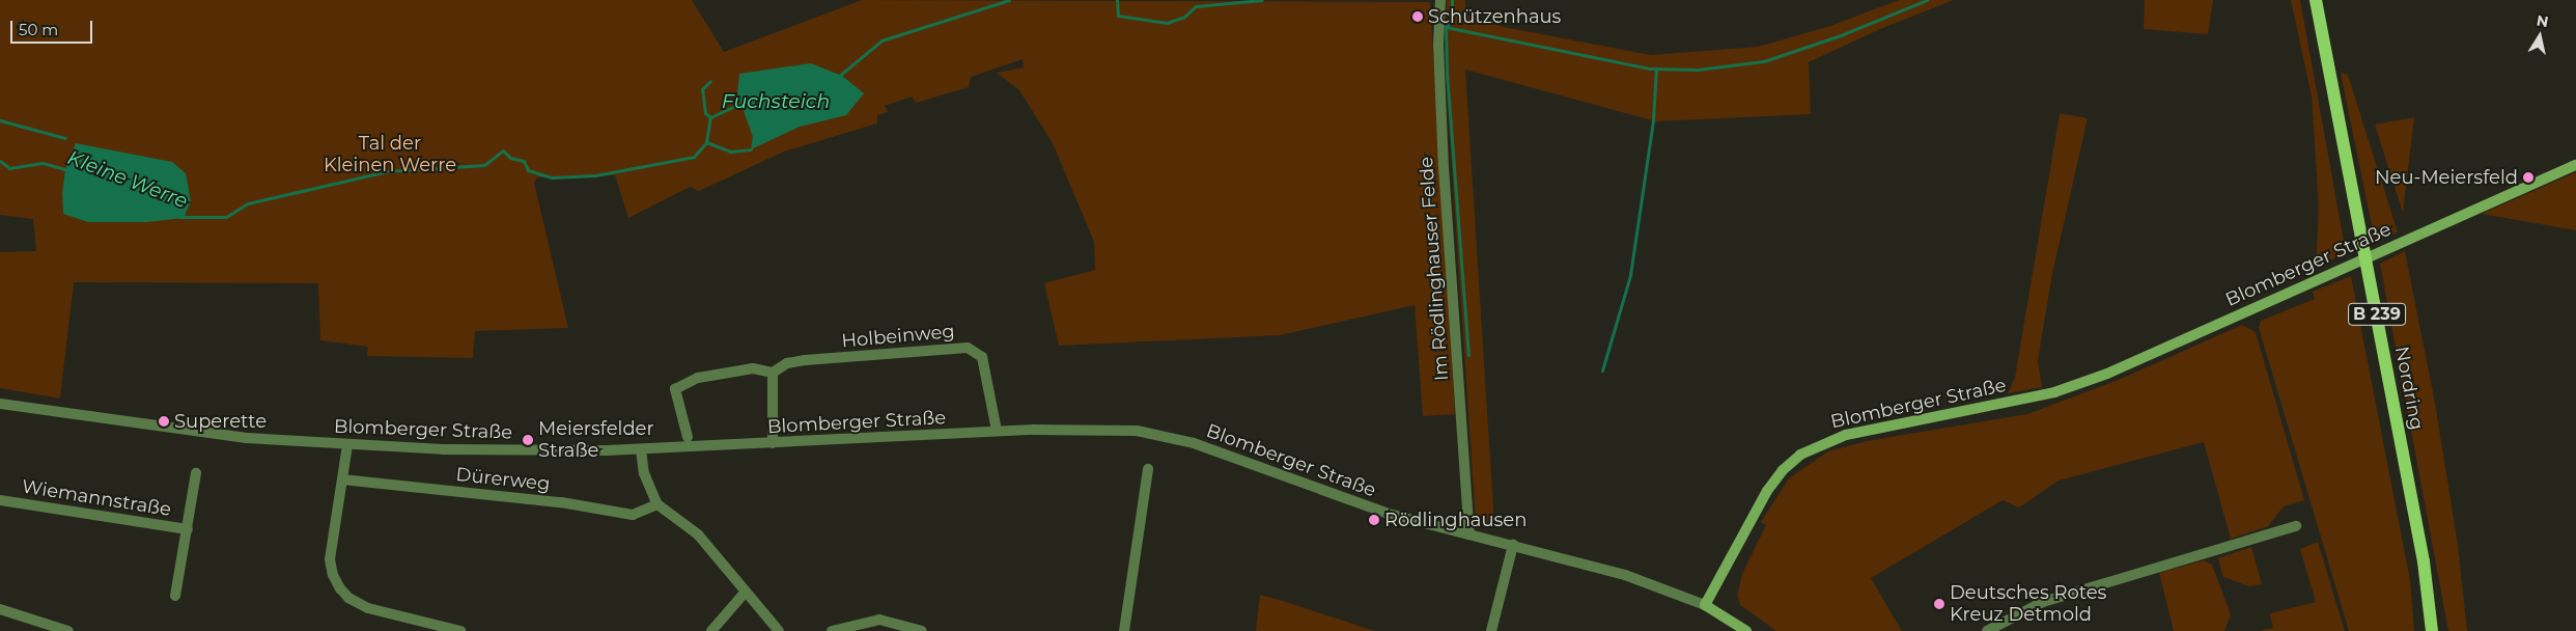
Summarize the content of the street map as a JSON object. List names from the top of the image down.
{
  "streets": {
    "main road": ["Blomberger Straße", "B 239", "Nordring"],
    "street": [
      "Im Rödlinghauser Felde",
      "Holbeinweg",
      "Dürerweg",
      "Wiemannstraße"
    ]
  },
  "crossings": [
    ["Blomberger Straße", "Im Rödlinghauser Felde"],
    ["Blomberger Straße", "Holbeinweg"]
  ],
  "water": ["Fuchsteich", "Kleine Werre"],
  "parks": ["Tal der Kleinen Werre"],
  "places": [
    "Schützenhaus",
    "Neu-Meiersfeld",
    "Superette",
    "Meiersfelder Straße",
    "Rödlinghausen",
    "Deutsches Rotes Kreuz Detmold"
  ],
  "scale_bar": "50 m",
  "north": "top"
}
